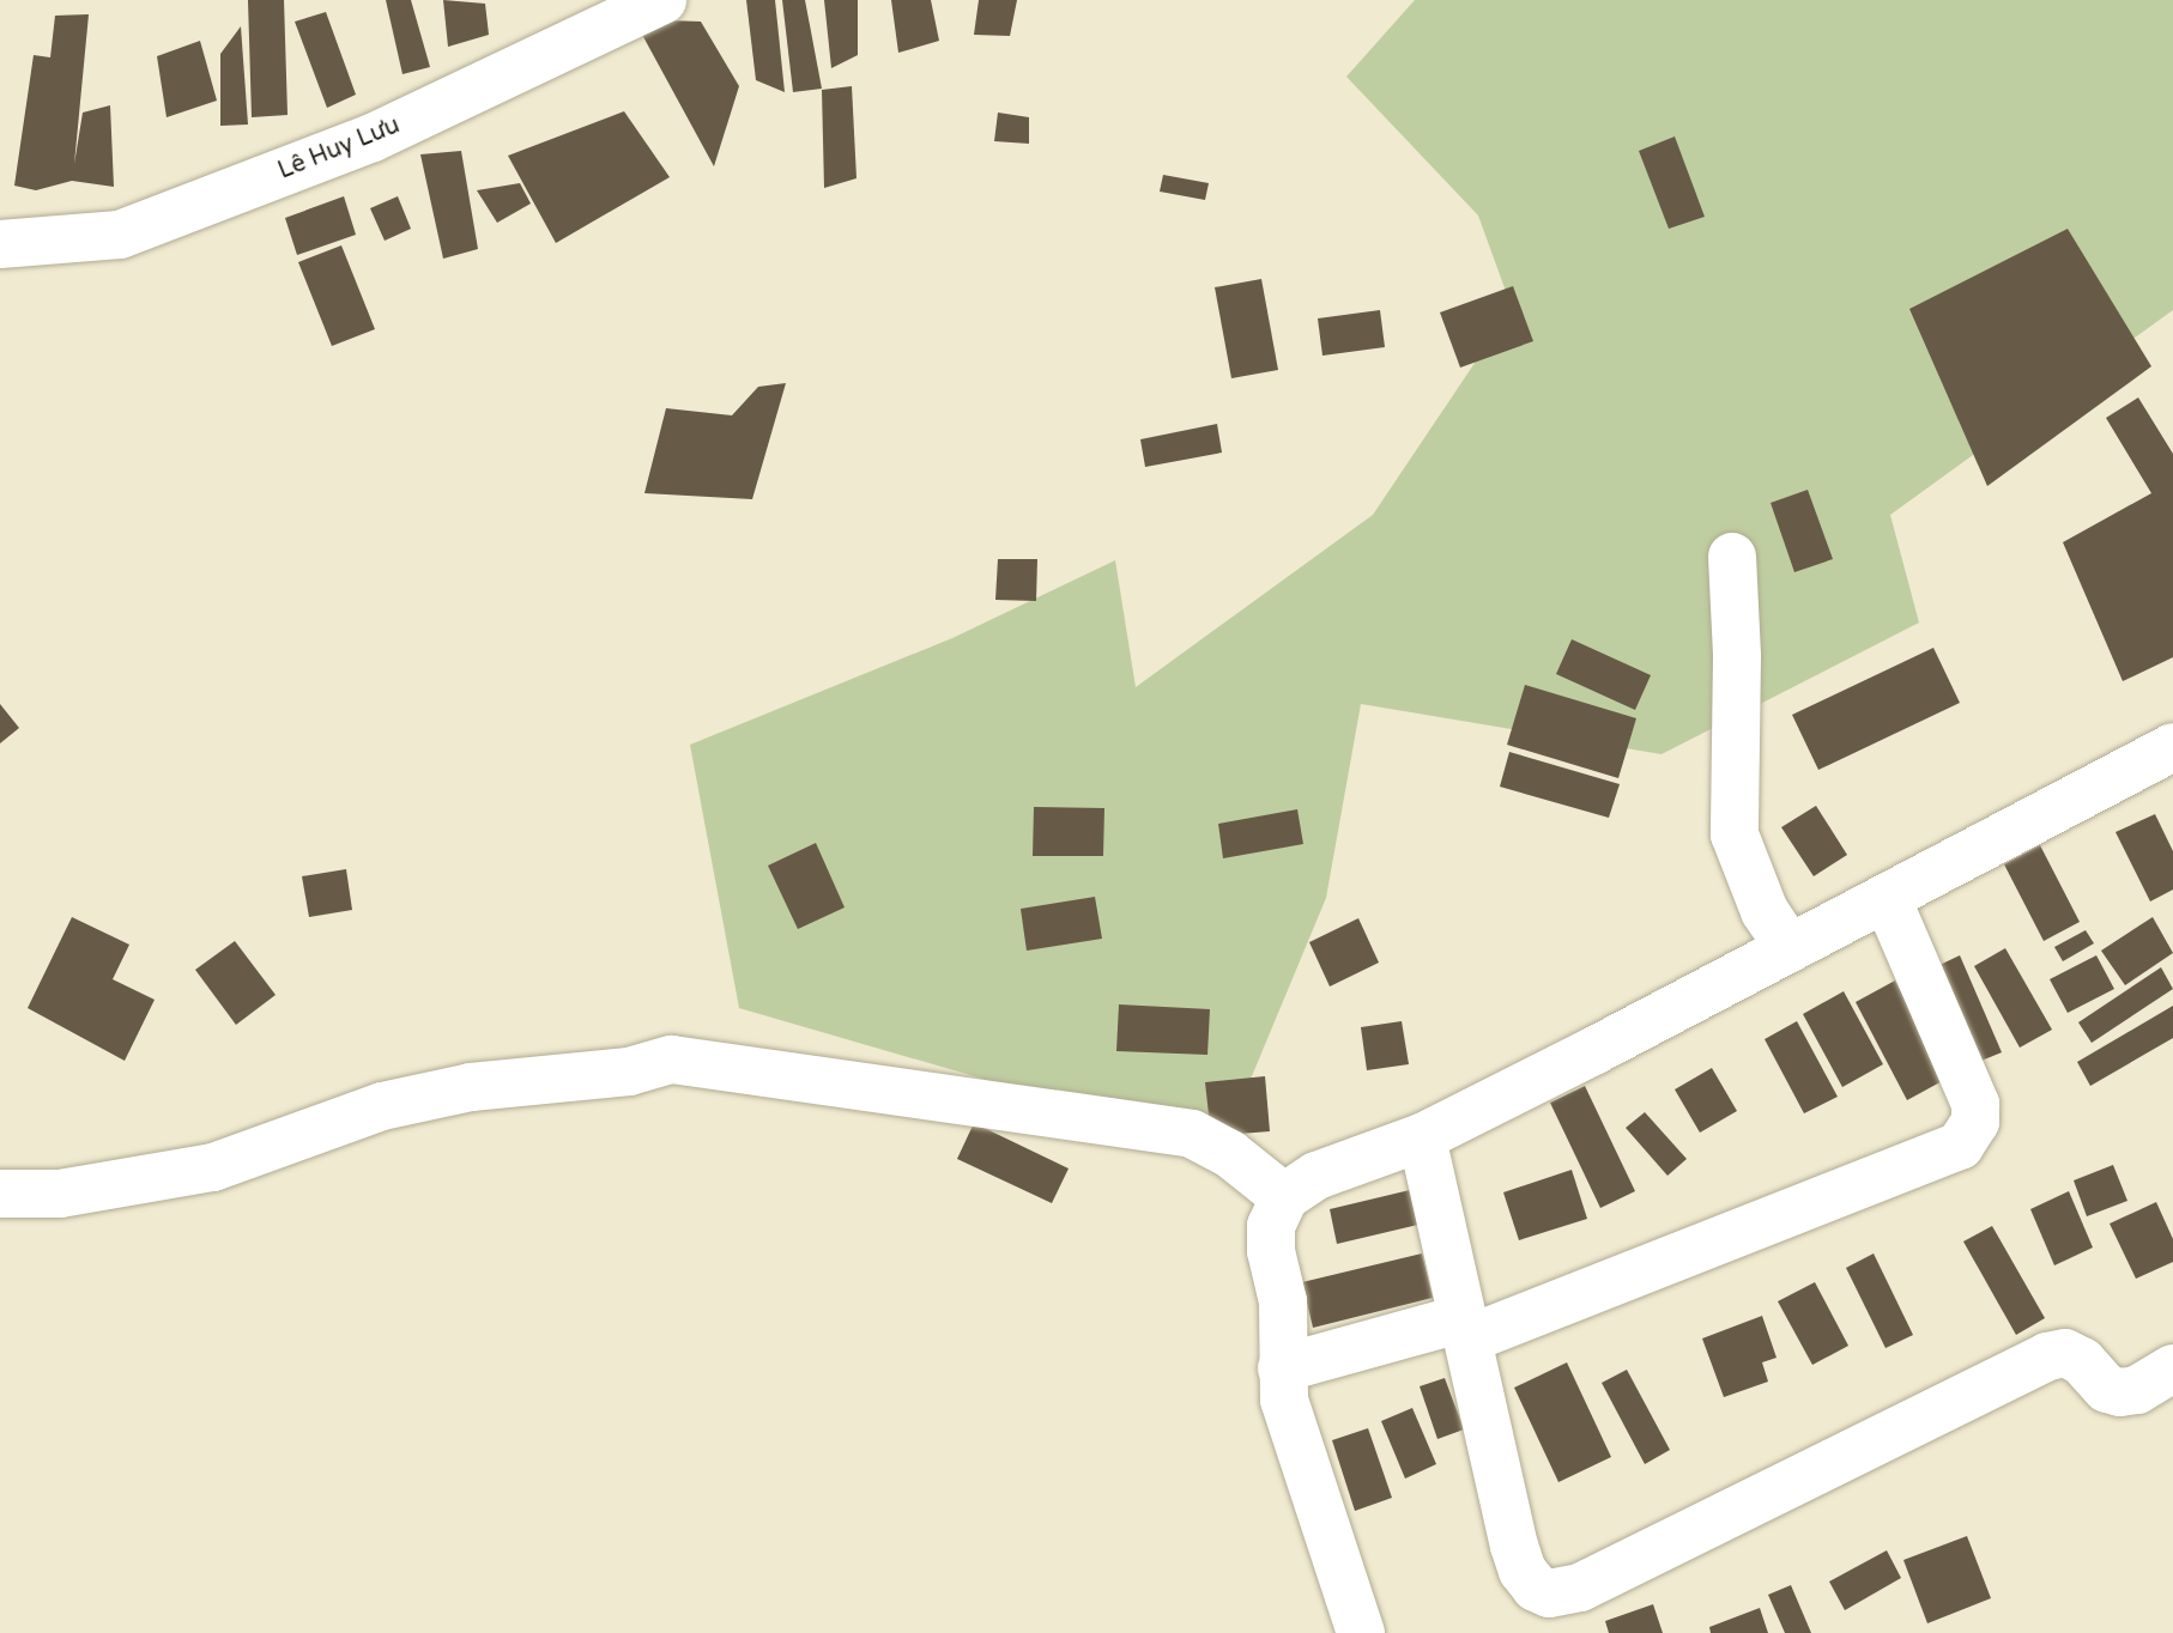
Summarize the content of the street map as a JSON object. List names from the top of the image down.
{
  "streets": {
    "street": ["Lê Huy Lưu"]
  }
}
